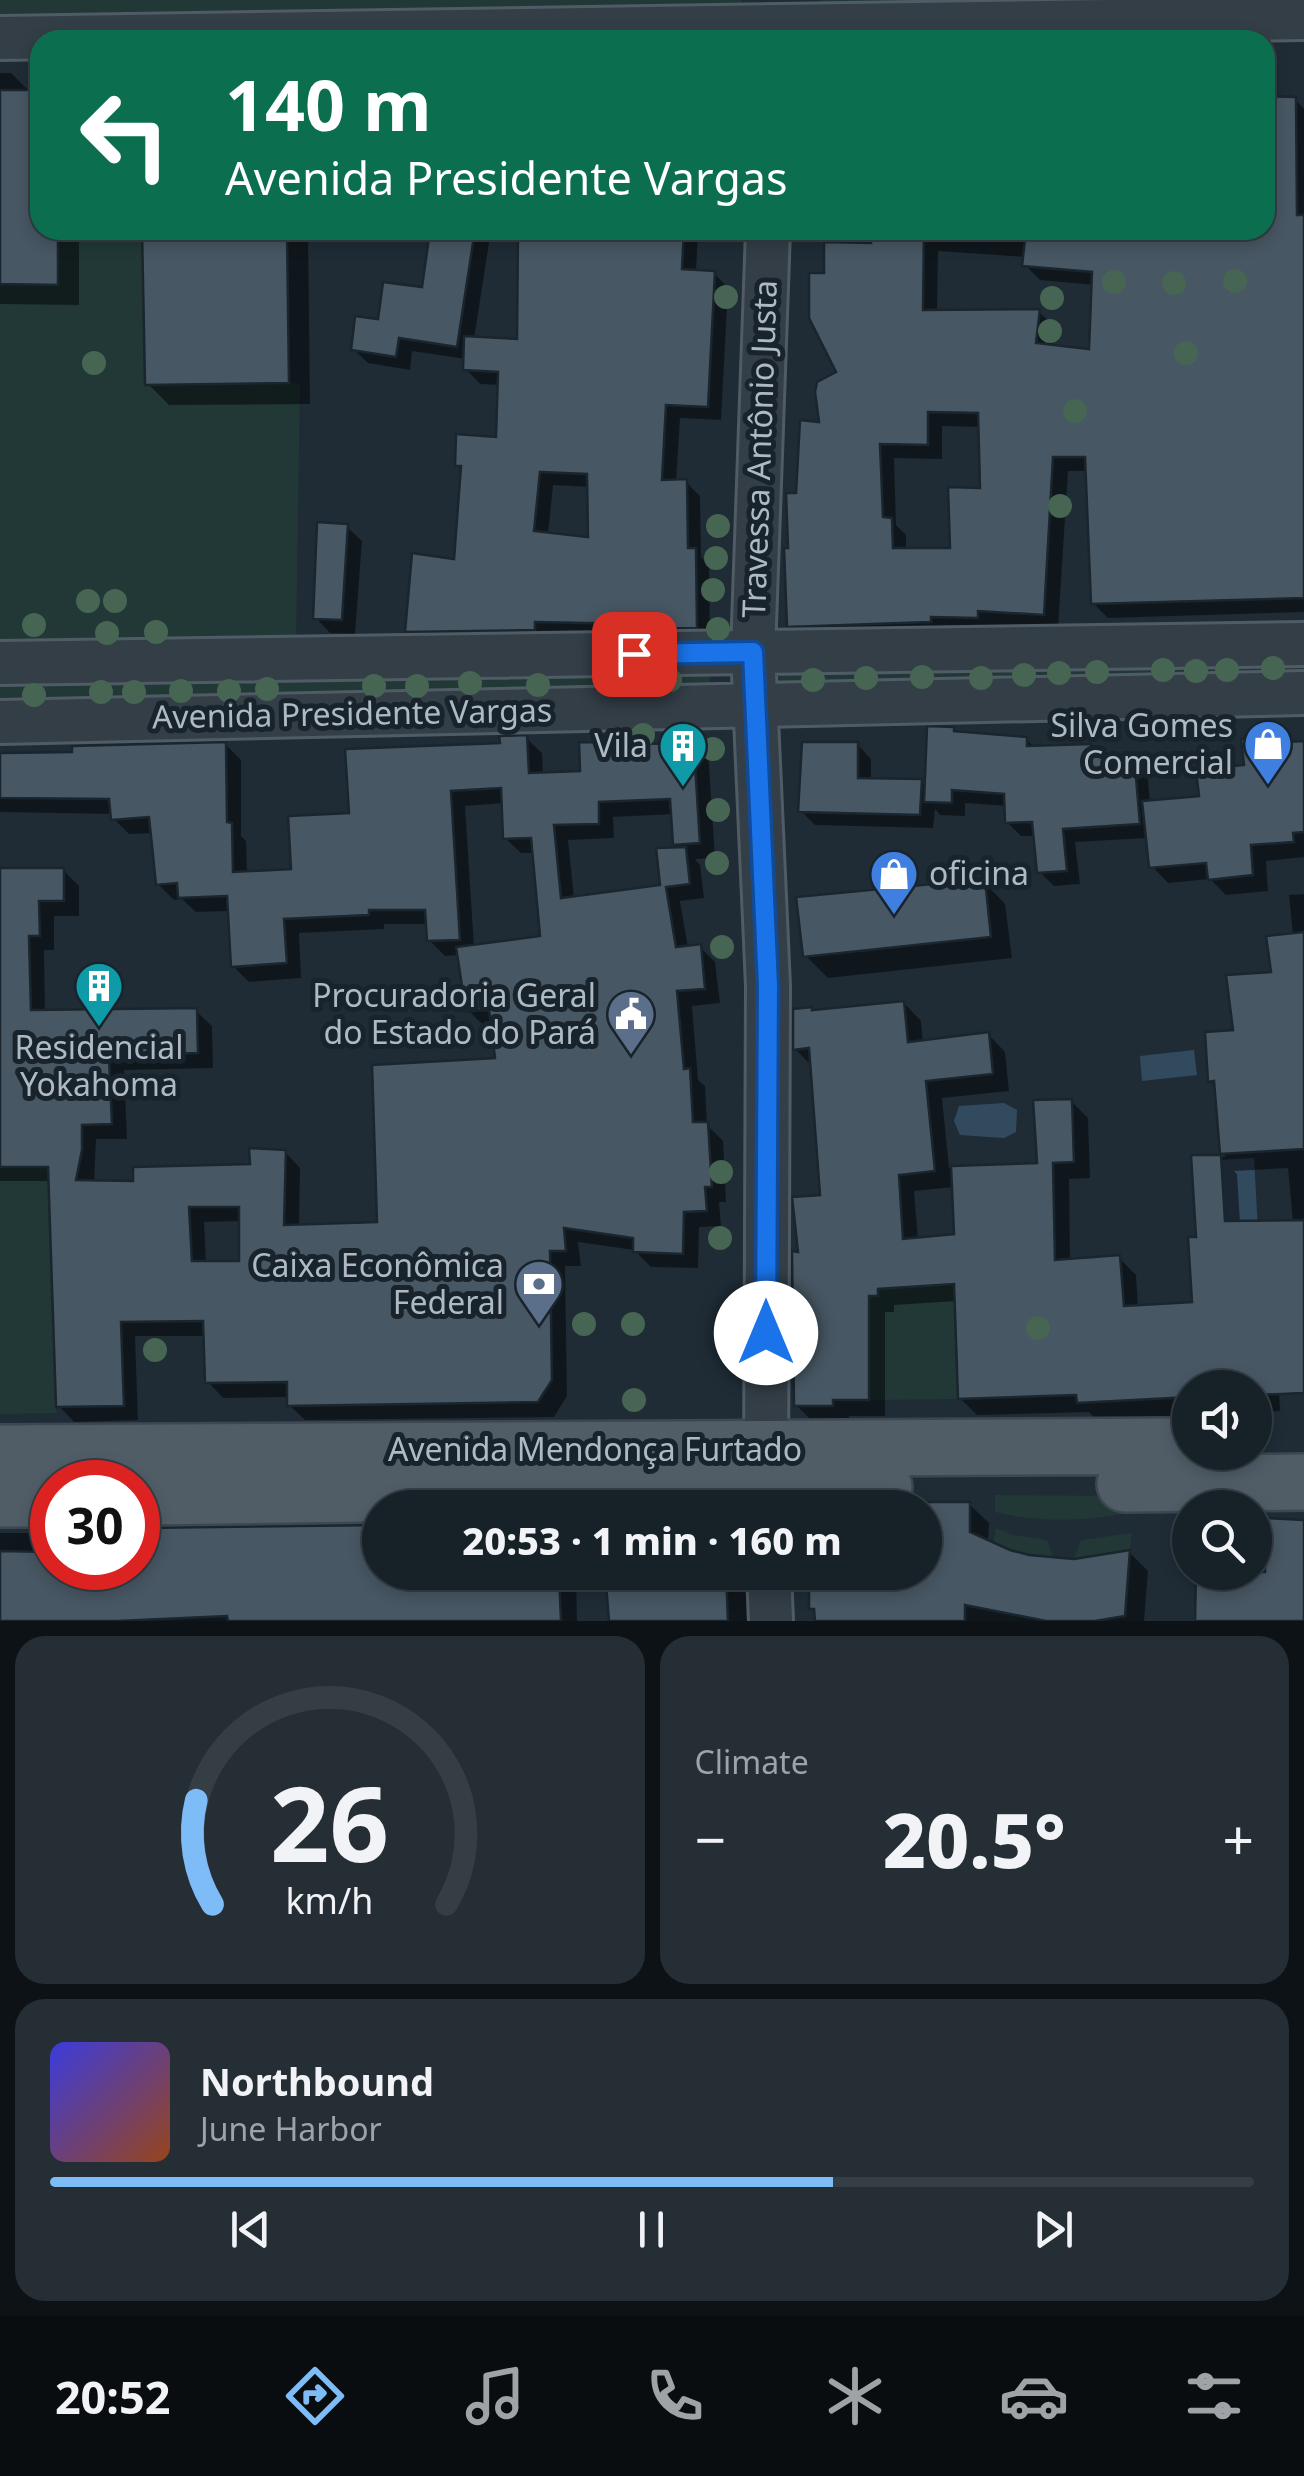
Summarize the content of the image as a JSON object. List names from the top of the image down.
{
  "streets": {
    "main road": ["Avenida Mendonça Furtado"],
    "street": ["Travessa Antônio Justa", "Avenida Presidente Vargas"]
  },
  "crossings": [
    ["Travessa Antônio Justa", "Avenida Presidente Vargas"],
    ["Travessa Antônio Justa", "Avenida Mendonça Furtado"]
  ],
  "places": {
    "shop": ["Silva Gomes Comercial", "oficina"],
    "building": ["Vila", "Residencial Yokahoma"],
    "public building": ["Procuradoria Geral do Estado do Pará"],
    "bank": ["Caixa Econômica Federal"]
  },
  "page": {
    "turn": ["140 m", "Avenida Presidente Vargas"],
    "limit": "30",
    "trip": "20:53 · 1 min · 160 m",
    "tile": "Climate",
    "heat": ["−", "20.5°", "+"],
    "song": ["Northbound", "June Harbor"],
    "tabs": "20:52",
    "gauge": ["26", "km/h"]
  }
}
